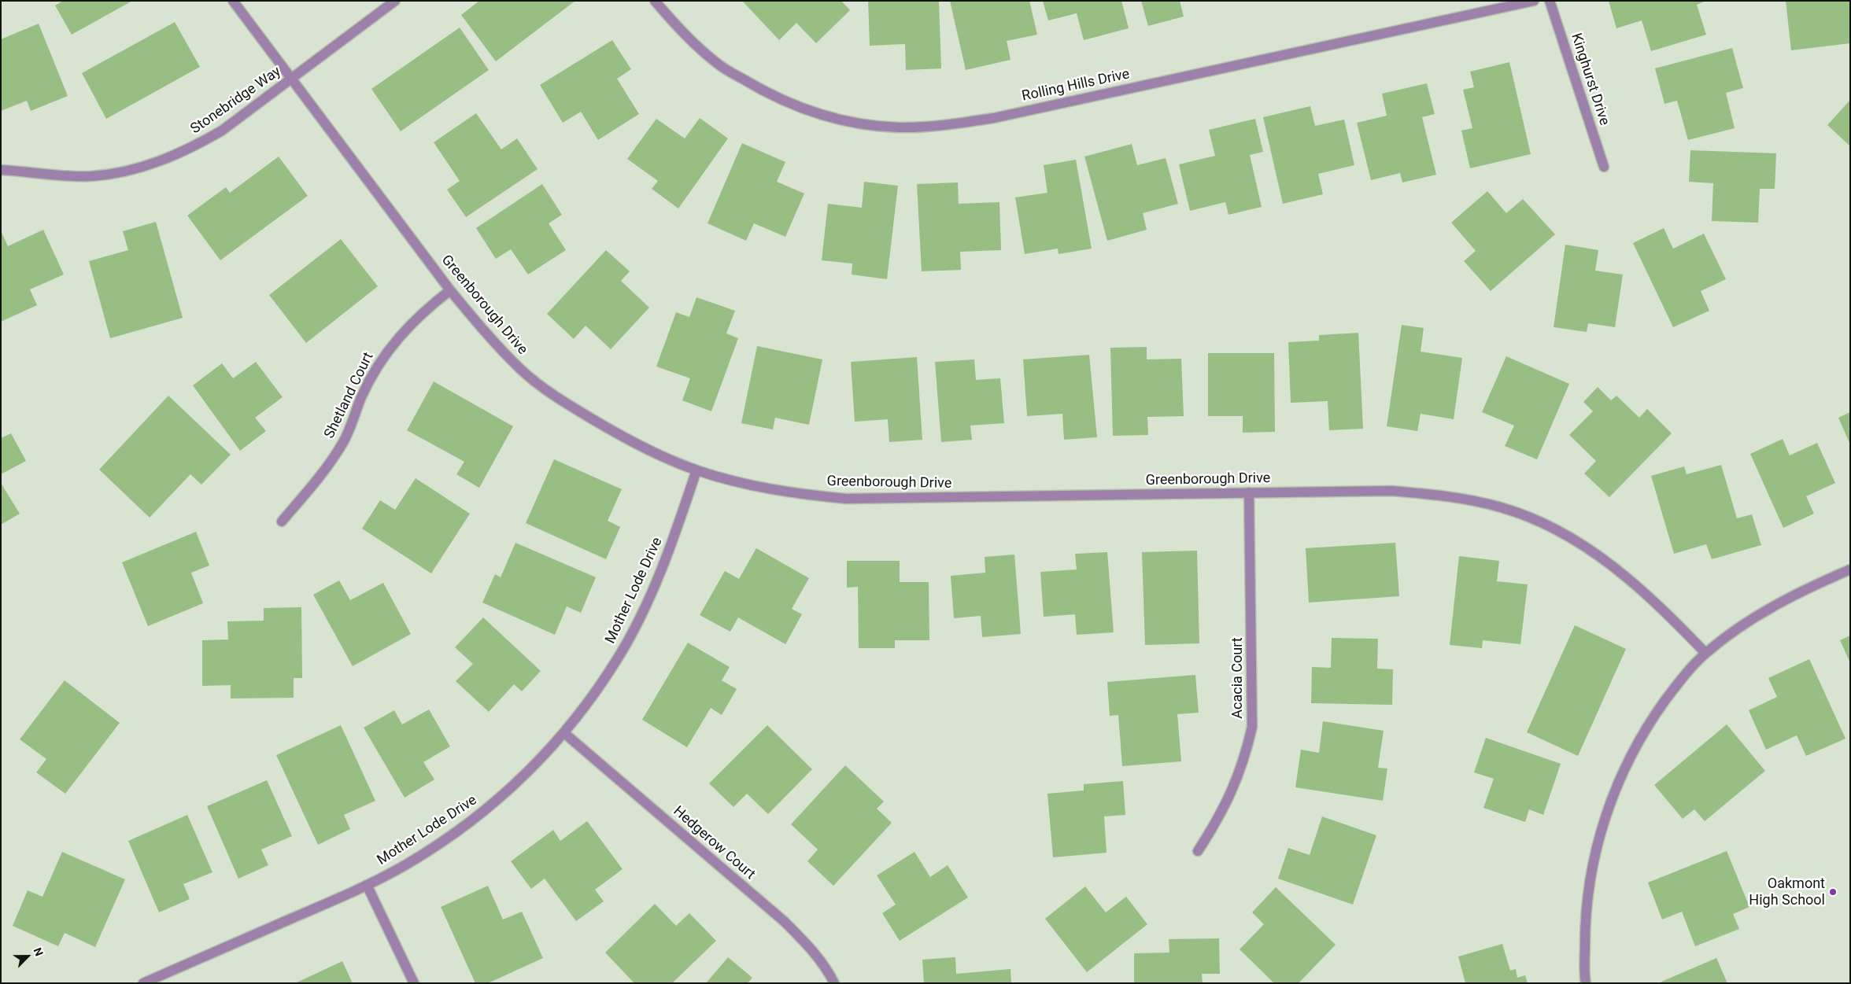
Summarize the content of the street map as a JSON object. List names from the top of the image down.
{
  "streets": {
    "street": [
      "Kinghurst Drive",
      "Rolling Hills Drive",
      "Stonebridge Way",
      "Greenborough Drive",
      "Shetland Court",
      "Mother Lode Drive",
      "Acacia Court",
      "Hedgerow Court"
    ]
  },
  "crossings": [
    ["Stonebridge Way", "Greenborough Drive"],
    ["Greenborough Drive", "Shetland Court"],
    ["Greenborough Drive", "Mother Lode Drive"],
    ["Greenborough Drive", "Acacia Court"],
    ["Mother Lode Drive", "Hedgerow Court"]
  ],
  "places": ["Oakmont High School"],
  "north": "top right"
}
